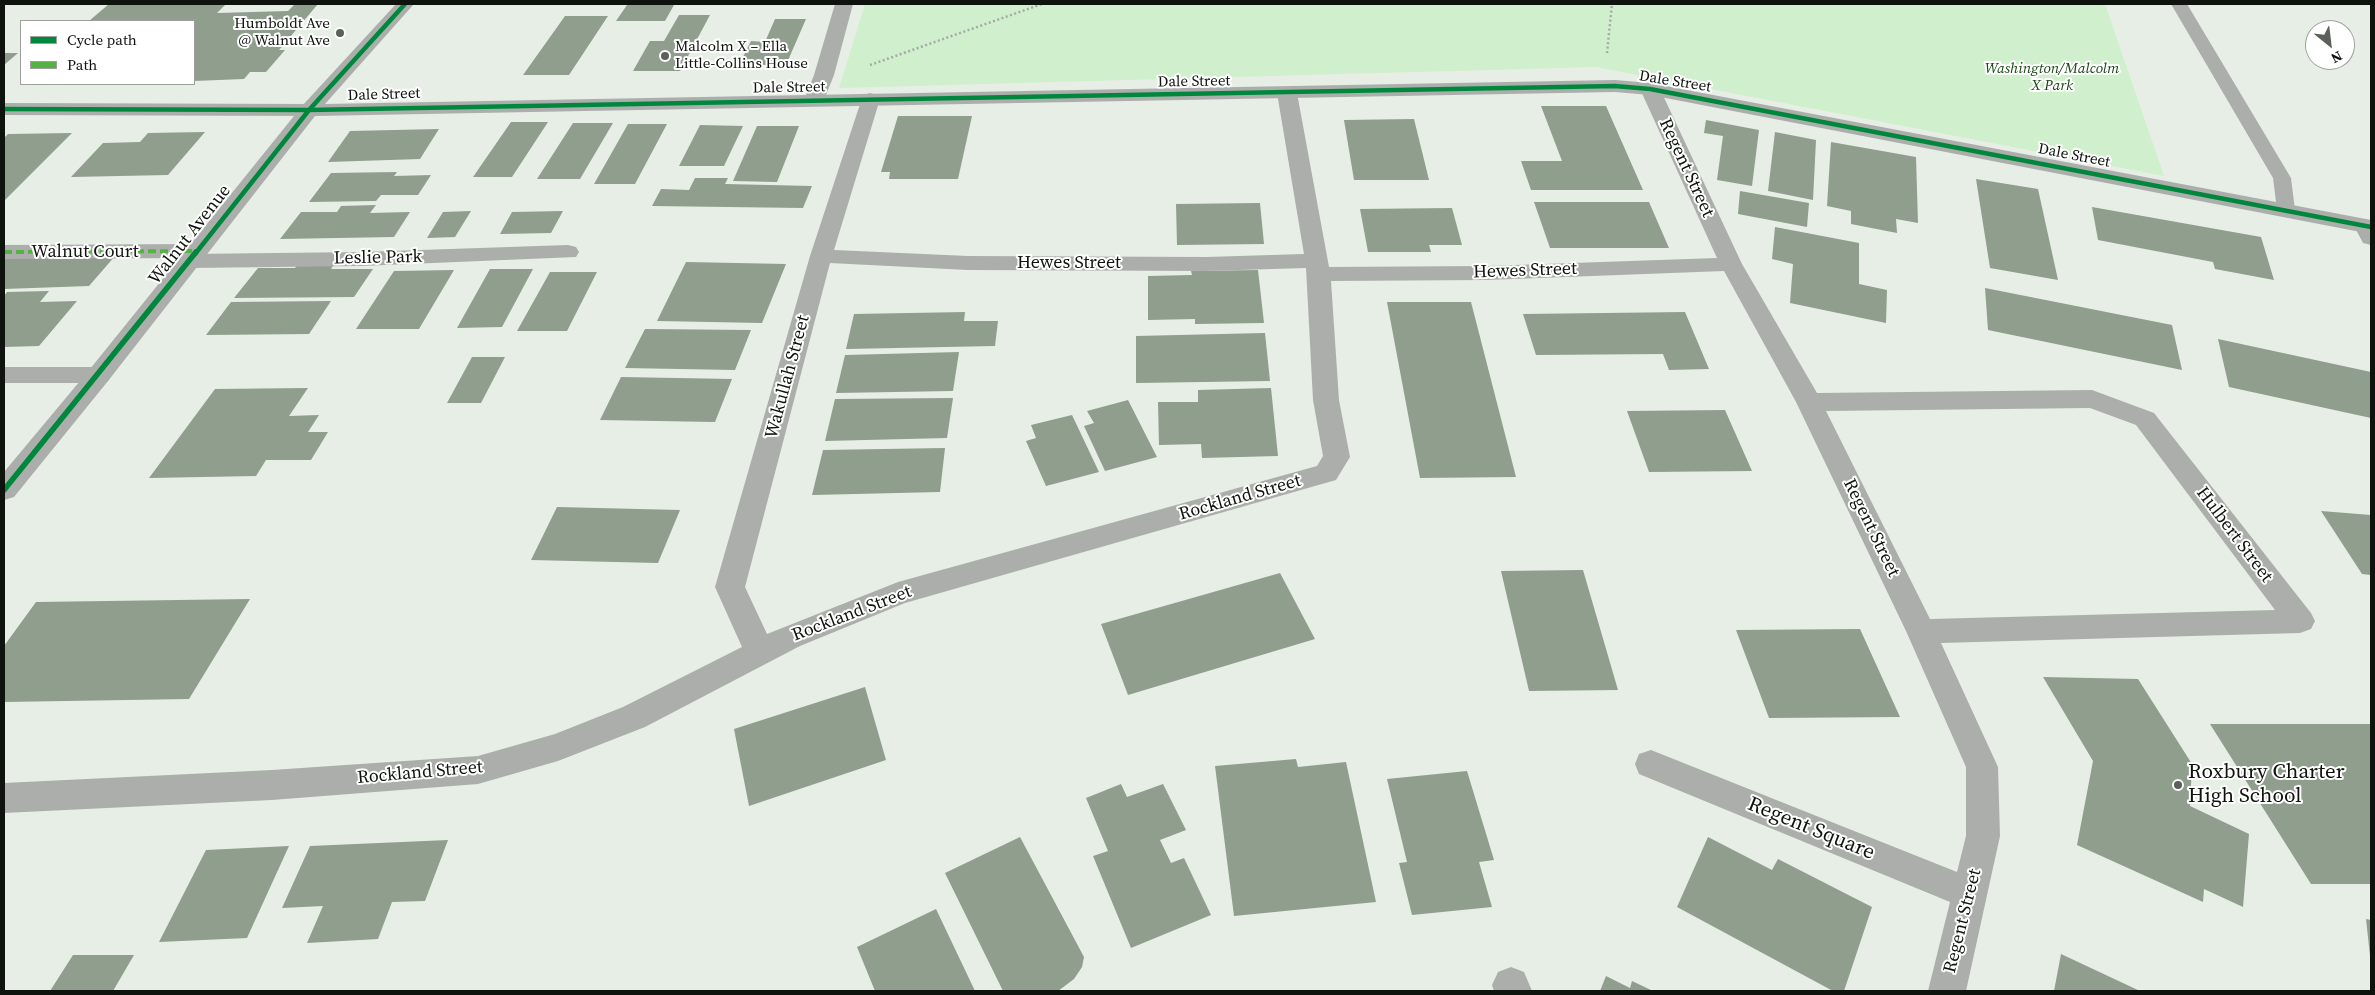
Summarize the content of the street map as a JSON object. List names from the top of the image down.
{
  "streets": {
    "street": [
      "Dale Street",
      "Regent Street",
      "Walnut Avenue",
      "Walnut Court",
      "Leslie Park",
      "Hewes Street",
      "Wakullah Street",
      "Rockland Street",
      "Hulbert Street",
      "Regent Square"
    ]
  },
  "crossings": [
    ["Dale Street", "Regent Street"],
    ["Dale Street", "Walnut Avenue"],
    ["Dale Street", "Wakullah Street"],
    ["Dale Street", "Rockland Street"],
    ["Regent Street", "Hewes Street"],
    ["Regent Street", "Hulbert Street"],
    ["Regent Street", "Regent Square"],
    ["Walnut Avenue", "Walnut Court"],
    ["Walnut Avenue", "Leslie Park"],
    ["Walnut Court", "Leslie Park"],
    ["Hewes Street", "Wakullah Street"],
    ["Hewes Street", "Rockland Street"],
    ["Wakullah Street", "Rockland Street"]
  ],
  "parks": ["Washington/Malcolm X Park"],
  "places": ["Humboldt Ave @ Walnut Ave", "Malcolm X – Ella Little-Collins House", "Roxbury Charter High School"],
  "legend": ["Cycle path", "Path"],
  "north": "bottom right"
}
